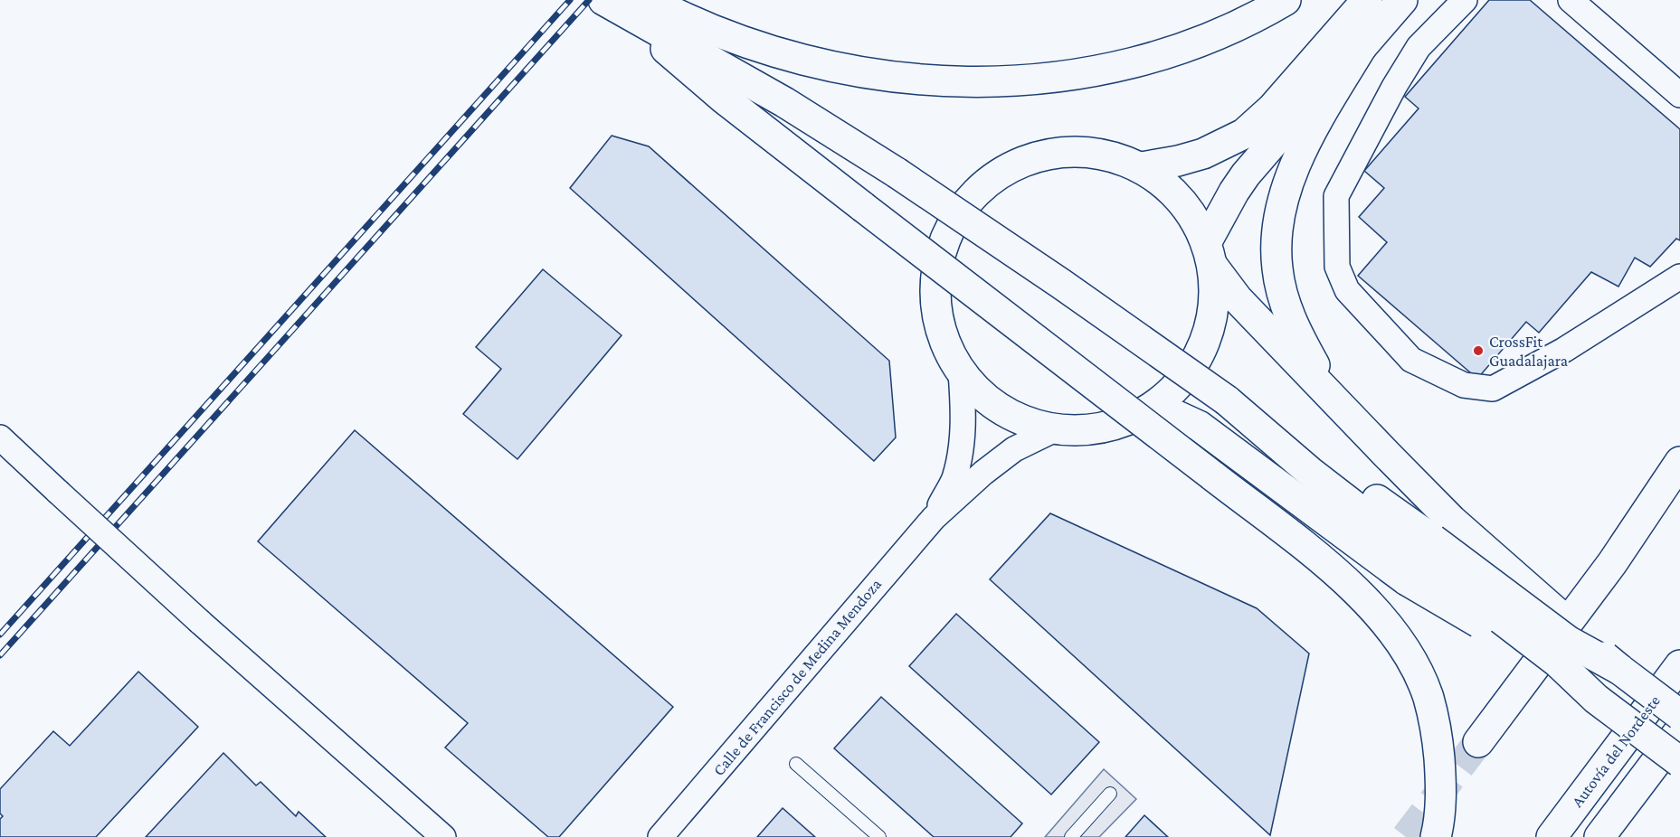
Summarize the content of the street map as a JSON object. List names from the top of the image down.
{
  "streets": {
    "main road": ["Autovía del Nordeste"],
    "street": ["Calle de Francisco de Medina Mendoza"]
  },
  "places": ["CrossFit Guadalajara"]
}
